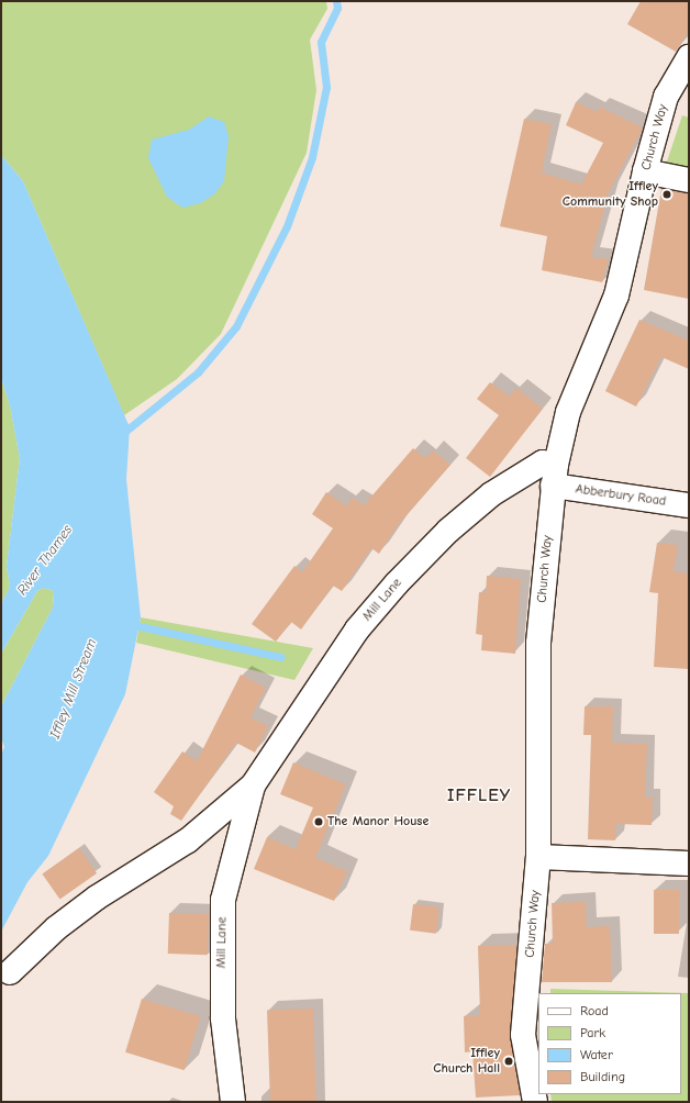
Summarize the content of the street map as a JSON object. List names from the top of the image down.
{
  "streets": {
    "street": ["Church Way", "Abberbury Road", "Mill Lane"]
  },
  "crossings": [
    ["Church Way", "Abberbury Road"],
    ["Church Way", "Mill Lane"],
    ["Abberbury Road", "Mill Lane"]
  ],
  "districts": ["IFFLEY"],
  "water": ["River Thames", "Iffley Mill Stream"],
  "places": ["Iffley Community Shop", "The Manor House", "Iffley Church Hall"],
  "legend": [
    "Road",
    "Park",
    "Water",
    "Building"
  ]
}
